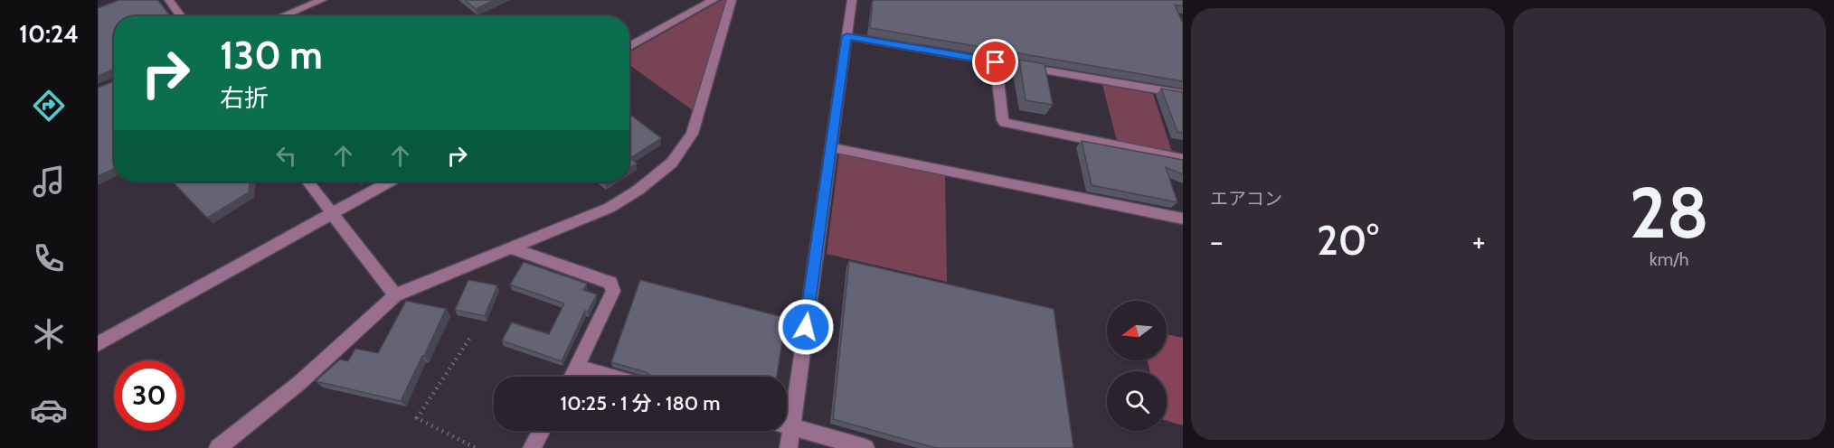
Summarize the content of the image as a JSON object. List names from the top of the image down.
{
  "north": "left",
  "page": {
    "tabs": "10:24",
    "tile": [
      "エアコン",
      ["28", "km/h"]
    ],
    "turn": ["130 m", "右折"],
    "heat": ["−", "20°", "+"],
    "limit": "30",
    "trip": "10:25 · 1 分 · 180 m"
  }
}
